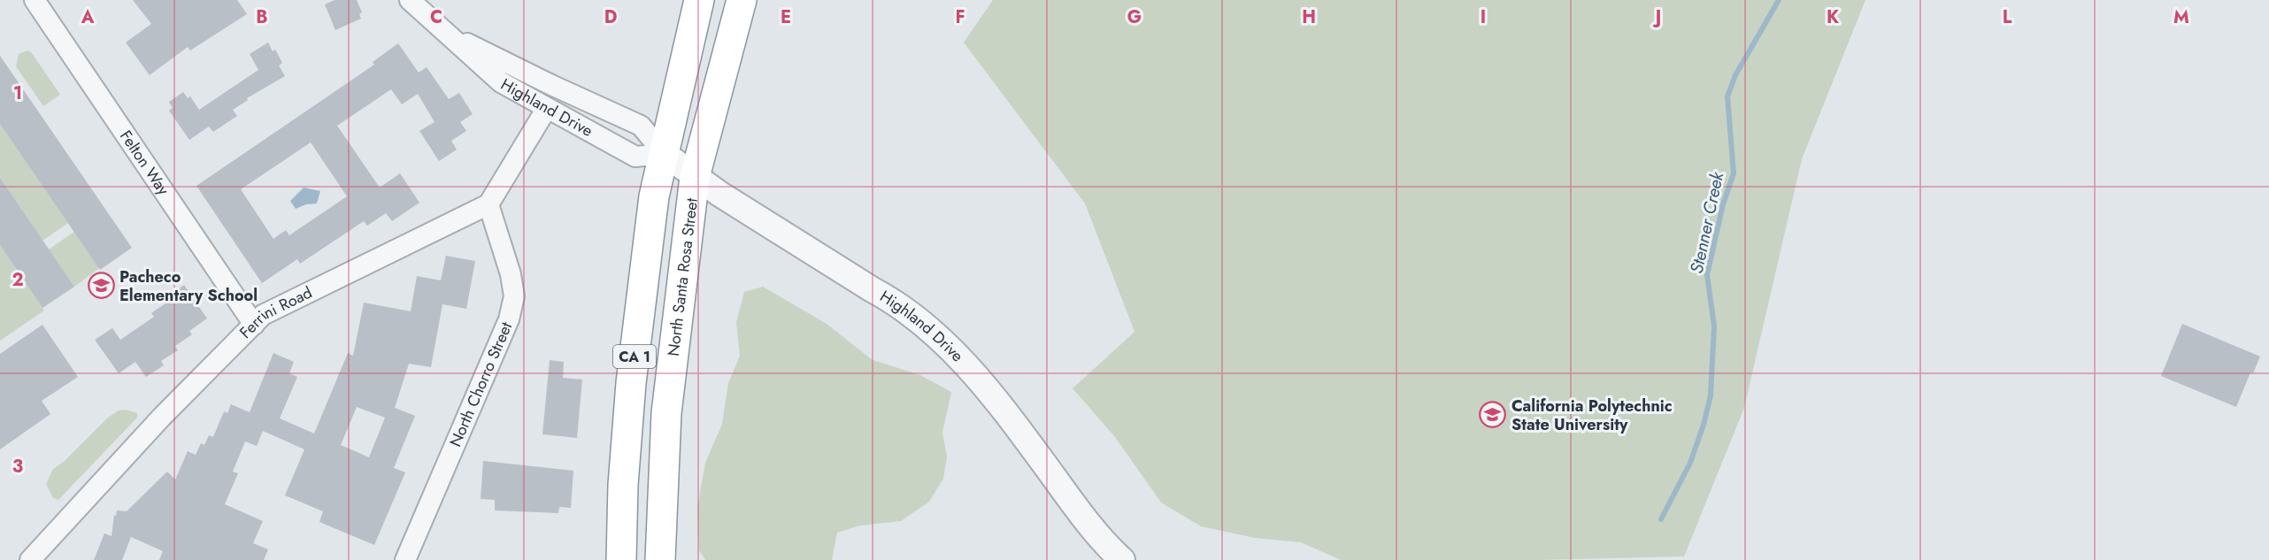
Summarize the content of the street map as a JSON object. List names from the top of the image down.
{
  "streets": {
    "highway": ["North Santa Rosa Street", "CA 1"],
    "street": [
      "Highland Drive",
      "Felton Way",
      "Ferrini Road",
      "North Chorro Street"
    ]
  },
  "crossings": [
    ["Highland Drive", "North Santa Rosa Street"],
    ["Highland Drive", "CA 1"],
    ["Felton Way", "Ferrini Road"],
    ["Ferrini Road", "North Chorro Street"]
  ],
  "water": ["Stenner Creek"],
  "places": {
    "school or university": ["Pacheco Elementary School", "California Polytechnic State University"]
  },
  "grid": {
    "columns": [
      "A",
      "B",
      "C",
      "D",
      "E",
      "F",
      "G",
      "H",
      "I",
      "J",
      "K",
      "L",
      "M"
    ],
    "rows": ["1", "2", "3"]
  }
}
